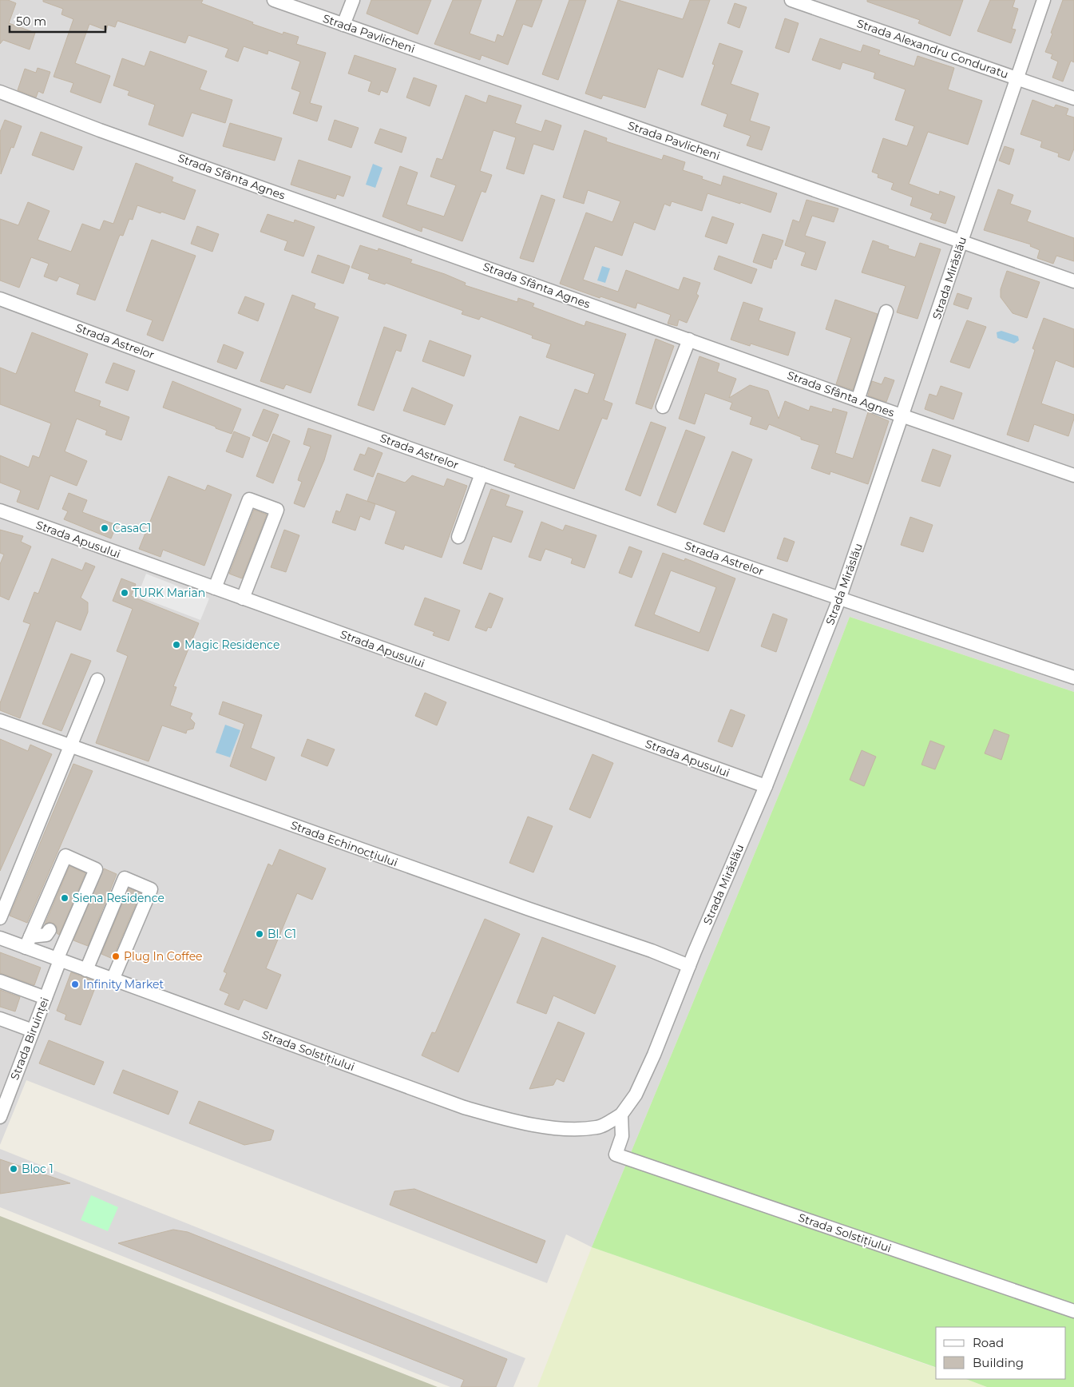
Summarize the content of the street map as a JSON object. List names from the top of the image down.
{
  "streets": {
    "street": [
      "Strada Pavlicheni",
      "Strada Alexandru Conduratu",
      "Strada Sfânta Agnes",
      "Strada Mirăslău",
      "Strada Astrelor",
      "Strada Apusului",
      "Strada Echinocțiului",
      "Strada Biruinței",
      "Strada Solstițiului"
    ]
  },
  "crossings": [
    ["Strada Pavlicheni", "Strada Mirăslău"],
    ["Strada Alexandru Conduratu", "Strada Mirăslău"],
    ["Strada Sfânta Agnes", "Strada Mirăslău"],
    ["Strada Mirăslău", "Strada Astrelor"],
    ["Strada Mirăslău", "Strada Apusului"],
    ["Strada Mirăslău", "Strada Echinocțiului"],
    ["Strada Mirăslău", "Strada Solstițiului"],
    ["Strada Biruinței", "Strada Solstițiului"]
  ],
  "places": [
    "CasaC1",
    "TURK Marian",
    "Magic Residence",
    "Siena Residence",
    "Bl. C1",
    "Plug In Coffee",
    "Infinity Market",
    "Bloc 1"
  ],
  "legend": ["Road", "Building"],
  "scale_bar": "50 m"
}
